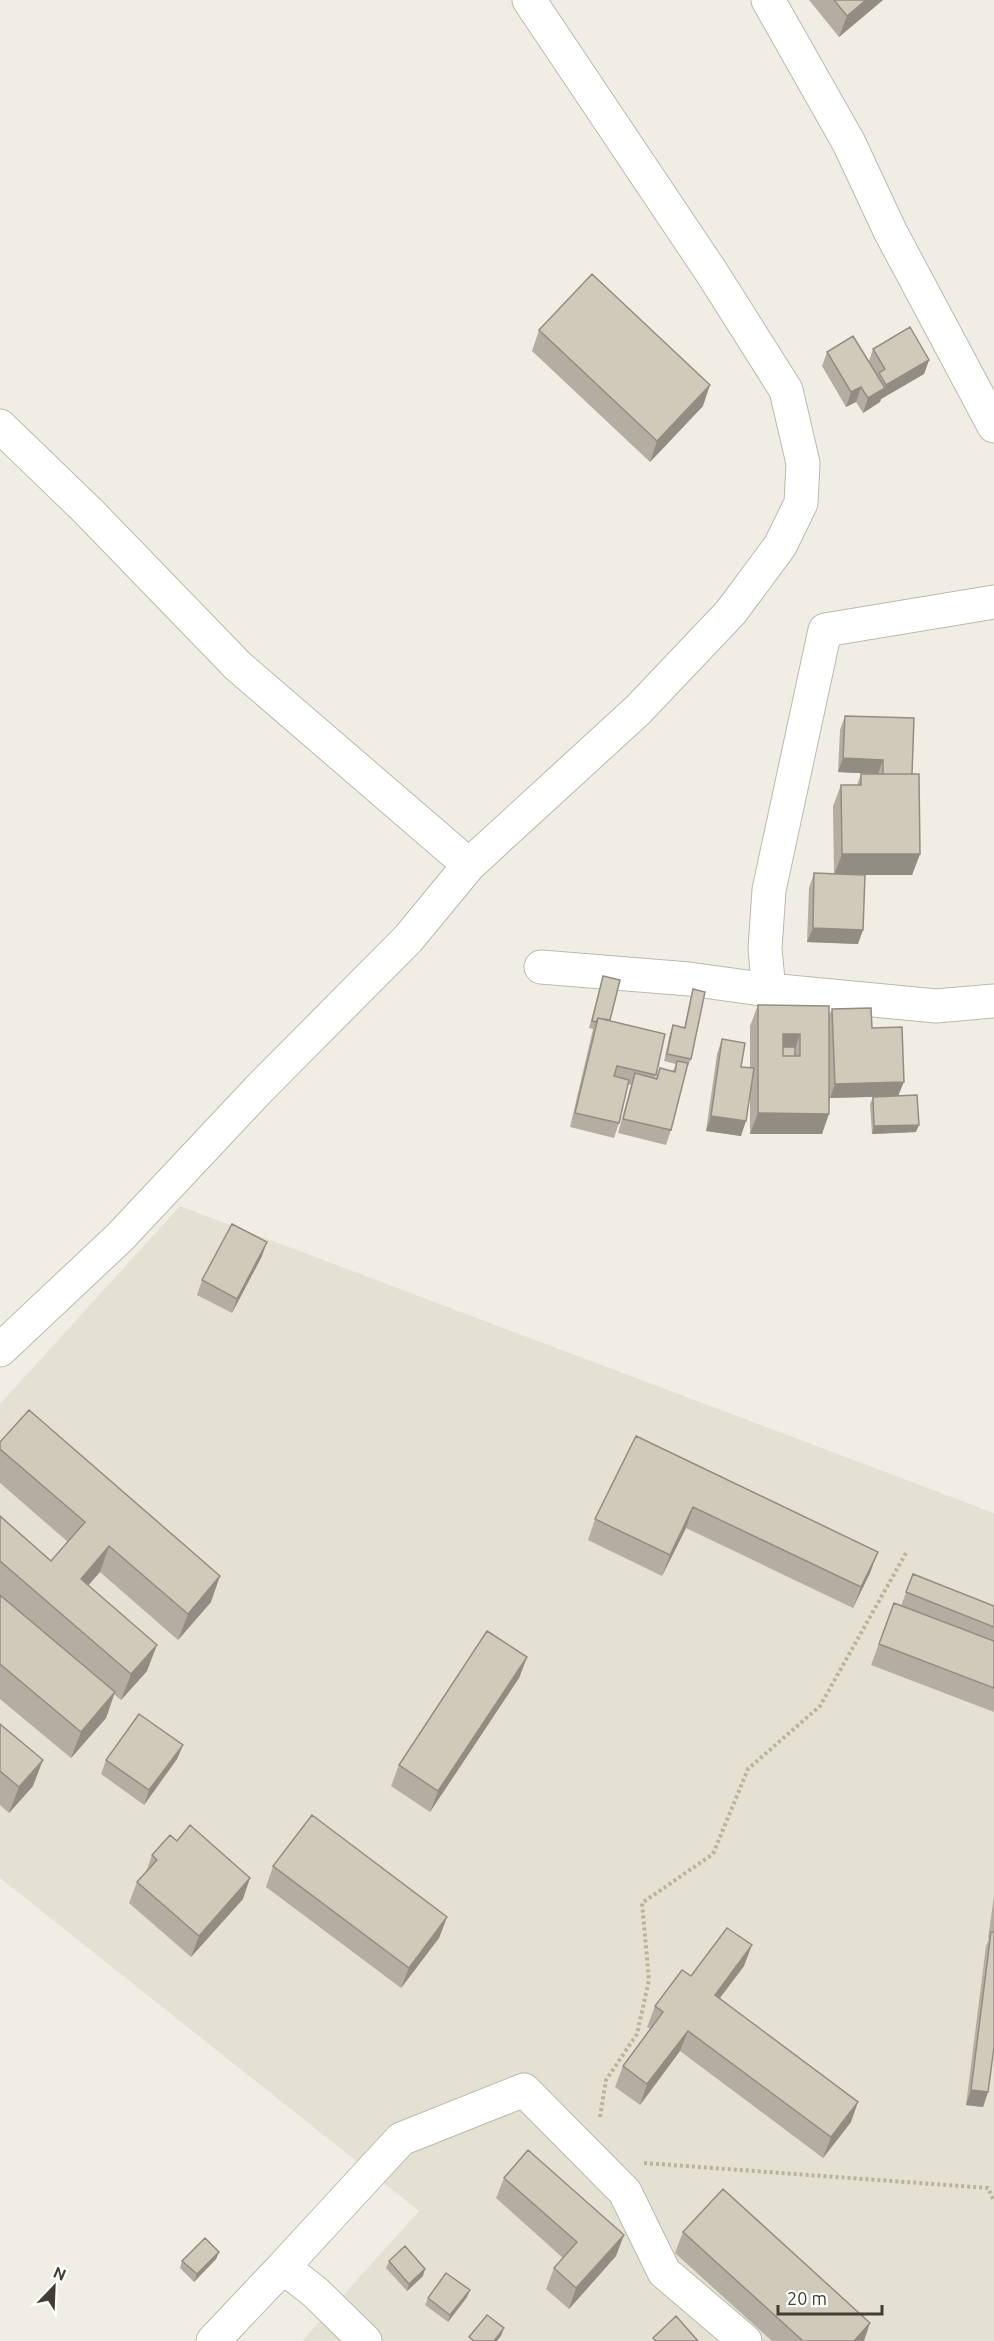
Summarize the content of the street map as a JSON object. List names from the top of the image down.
{
  "scale_bar": "20 m",
  "north": "top right"
}
